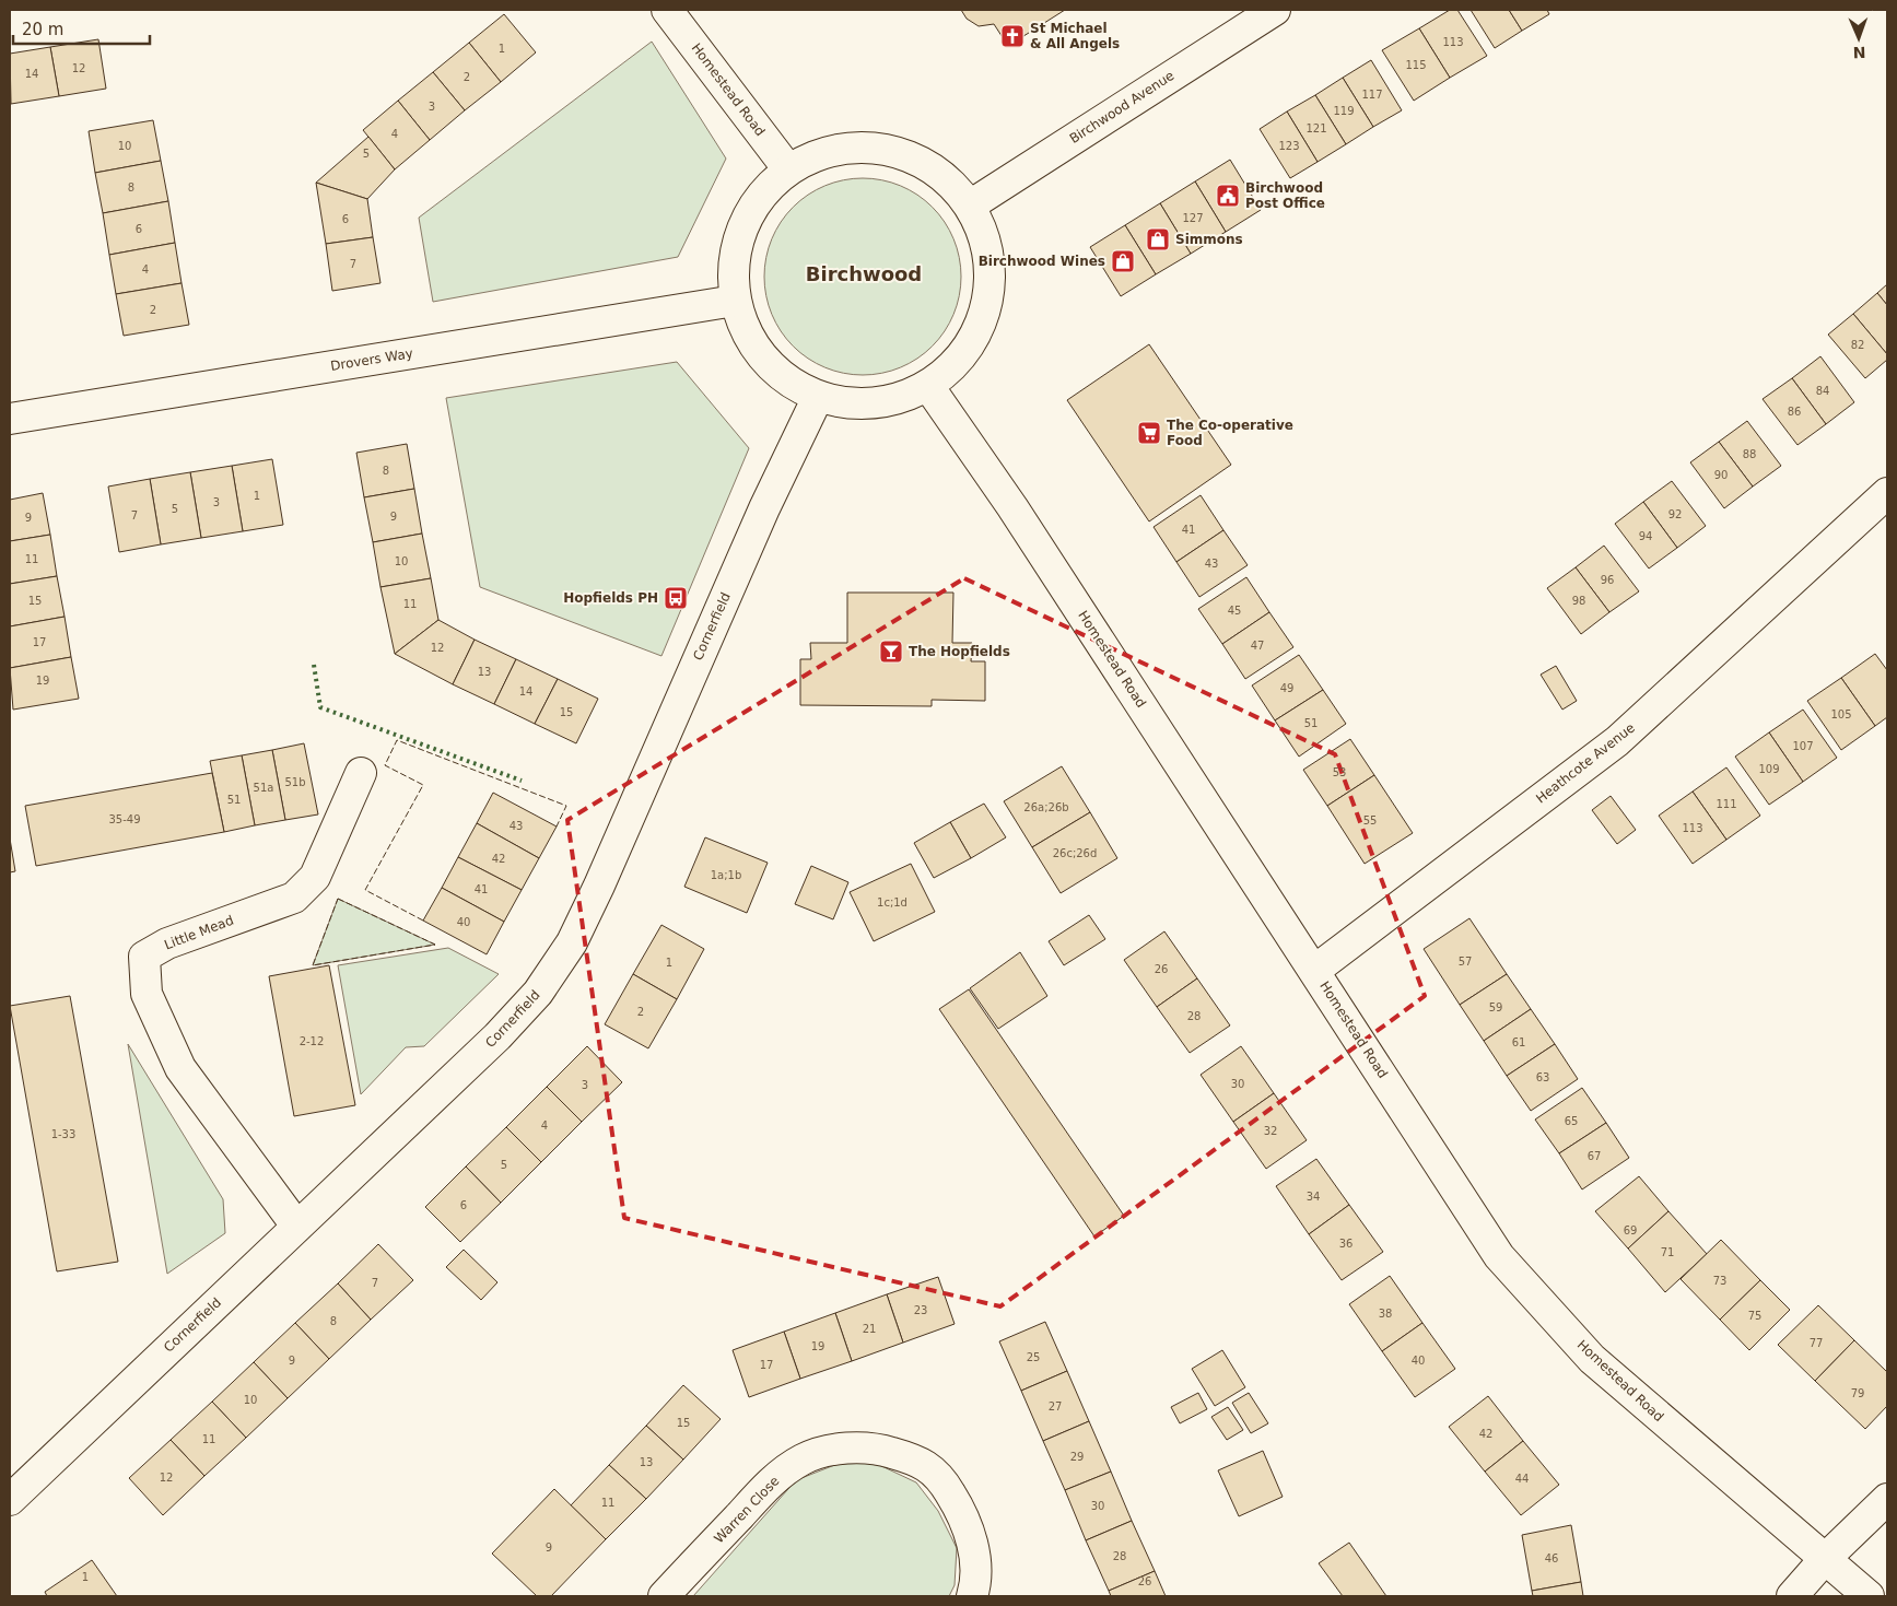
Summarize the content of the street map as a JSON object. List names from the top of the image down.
{
  "streets": {
    "street": [
      "Homestead Road",
      "Birchwood Avenue",
      "Drovers Way",
      "Cornerfield",
      "Heathcote Avenue",
      "Little Mead",
      "Warren Close"
    ]
  },
  "crossings": [
    ["Homestead Road", "Heathcote Avenue"],
    ["Cornerfield", "Little Mead"]
  ],
  "districts": ["Birchwood"],
  "places": {
    "church": ["St Michael & All Angels"],
    "public building": ["Birchwood Post Office"],
    "shop": ["Simmons", "Birchwood Wines"],
    "supermarket": ["The Co-operative Food"],
    "bus stop": ["Hopfields PH"],
    "bar": ["The Hopfields"]
  },
  "house_numbers": [
    "113",
    "1",
    "115",
    "12",
    "14",
    "2",
    "117",
    "3",
    "119",
    "121",
    "4",
    "10",
    "123",
    "5",
    "8",
    "127",
    "6",
    "6",
    "7",
    "4",
    "2",
    "82",
    "84",
    "86",
    "88",
    "8",
    "90",
    "1",
    "3",
    "5",
    "92",
    "7",
    "9",
    "9",
    "41",
    "94",
    "11",
    "10",
    "43",
    "96",
    "15",
    "98",
    "11",
    "45",
    "17",
    "47",
    "12",
    "13",
    "19",
    "49",
    "14",
    "15",
    "105",
    "51",
    "107",
    "109",
    "53",
    "51b",
    "51a",
    "51",
    "111",
    "26a;26b",
    "35-49",
    "55",
    "43",
    "113",
    "26c;26d",
    "42",
    "1a;1b",
    "41",
    "1c;1d",
    "40",
    "57",
    "1",
    "26",
    "59",
    "2",
    "28",
    "2-12",
    "61",
    "63",
    "30",
    "3",
    "65",
    "4",
    "32",
    "1-33",
    "67",
    "5",
    "34",
    "6",
    "69",
    "36",
    "71",
    "73",
    "7",
    "23",
    "38",
    "75",
    "8",
    "21",
    "77",
    "19",
    "25",
    "9",
    "40",
    "17",
    "79",
    "10",
    "27",
    "15",
    "42",
    "11",
    "29",
    "13",
    "12",
    "44",
    "11",
    "30",
    "9",
    "28",
    "46",
    "1",
    "26"
  ],
  "scale_bar": "20 m",
  "north": "bottom"
}
